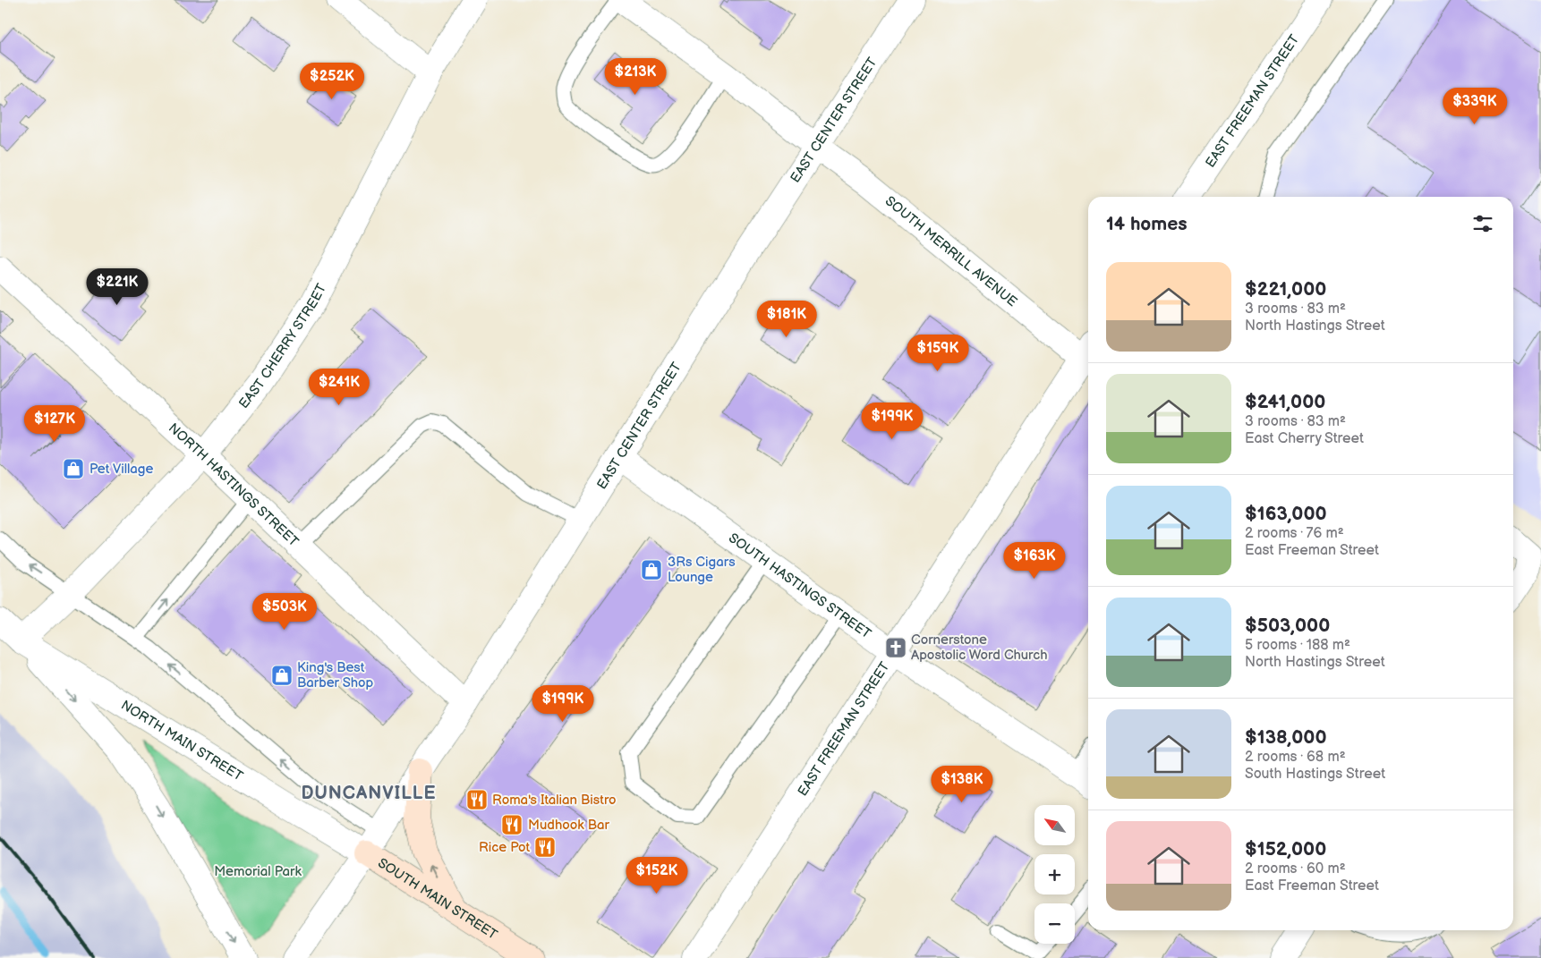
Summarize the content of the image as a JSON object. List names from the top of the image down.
{
  "streets": {
    "main road": ["SOUTH MAIN STREET"],
    "street": [
      "EAST FREEMAN STREET",
      "EAST CENTER STREET",
      "SOUTH MERRILL AVENUE",
      "EAST CHERRY STREET",
      "NORTH HASTINGS STREET",
      "SOUTH HASTINGS STREET",
      "NORTH MAIN STREET"
    ]
  },
  "crossings": [
    ["EAST FREEMAN STREET", "SOUTH MERRILL AVENUE"],
    ["EAST FREEMAN STREET", "SOUTH HASTINGS STREET"],
    ["EAST CENTER STREET", "SOUTH MERRILL AVENUE"],
    ["EAST CENTER STREET", "NORTH HASTINGS STREET"],
    ["EAST CENTER STREET", "SOUTH HASTINGS STREET"],
    ["EAST CENTER STREET", "NORTH MAIN STREET"],
    ["EAST CENTER STREET", "SOUTH MAIN STREET"],
    ["EAST CHERRY STREET", "NORTH HASTINGS STREET"],
    ["EAST CHERRY STREET", "NORTH MAIN STREET"],
    ["NORTH MAIN STREET", "SOUTH MAIN STREET"]
  ],
  "districts": ["DUNCANVILLE"],
  "parks": ["Memorial Park"],
  "places": {
    "shop": ["Pet Village", "3Rs Cigars Lounge", "King's Best Barber Shop"],
    "church": ["Cornerstone Apostolic Word Church"],
    "restaurant": ["Roma's Italian Bistro", "Mudhook Bar", "Rice Pot"]
  },
  "north": "top left",
  "page": {
    "price": [
      "$213K",
      "$252K",
      "$339K",
      "$221K",
      "$181K",
      "$159K",
      "$241K",
      "$199K",
      "$127K",
      "$163K",
      "$503K",
      "$199K",
      "$138K",
      "$152K"
    ],
    "heading": "14 homes",
    "list": [
      {
        "name": "$221,000",
        "note": "3 rooms · 83 m² · North Hastings Street"
      },
      {
        "name": "$241,000",
        "note": "3 rooms · 83 m² · East Cherry Street"
      },
      {
        "name": "$163,000",
        "note": "2 rooms · 76 m² · East Freeman Street"
      },
      {
        "name": "$503,000",
        "note": "5 rooms · 188 m² · North Hastings Street"
      },
      {
        "name": "$138,000",
        "note": "2 rooms · 68 m² · South Hastings Street"
      },
      {
        "name": "$152,000",
        "note": "2 rooms · 60 m² · East Freeman Street"
      }
    ],
    "map_buttons": ["+", "−"]
  }
}
